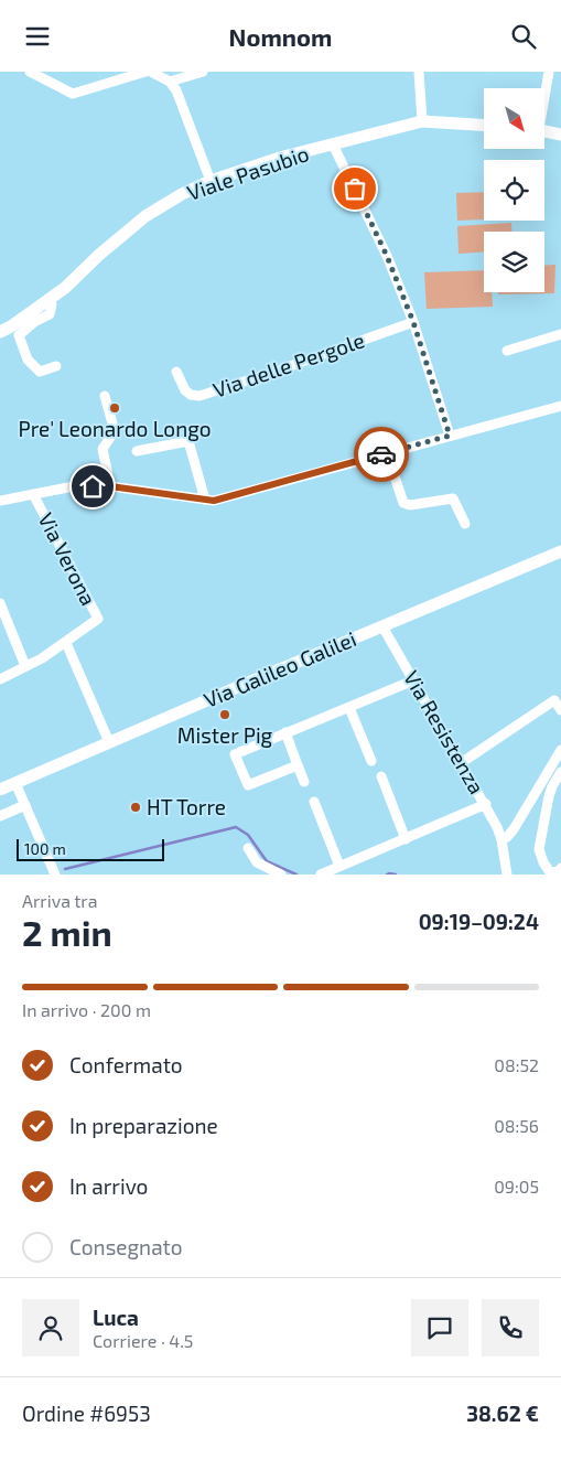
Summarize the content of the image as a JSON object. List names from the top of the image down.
{
  "streets": {
    "main road": ["Viale Pasubio", "Via Galileo Galilei"],
    "street": ["Via delle Pergole", "Via Verona", "Via Resistenza"]
  },
  "crossings": [
    ["Via Galileo Galilei", "Via Resistenza"]
  ],
  "places": ["Pre' Leonardo Longo", "Mister Pig", "HT Torre"],
  "scale_bar": "100 m",
  "north": "bottom right",
  "page": {
    "header": "Nomnom",
    "scale": "100 m",
    "heading": ["2 min", "Arriva tra", "09:19–09:24"],
    "panel": [
      "Luca",
      "Corriere · 4.5",
      "Ordine #6953",
      "38.62 €"
    ],
    "bar": "In arrivo · 200 m",
    "list": [
      ["Confermato", "08:52"],
      ["In preparazione", "08:56"],
      ["In arrivo", "09:05"],
      "Consegnato"
    ]
  }
}
